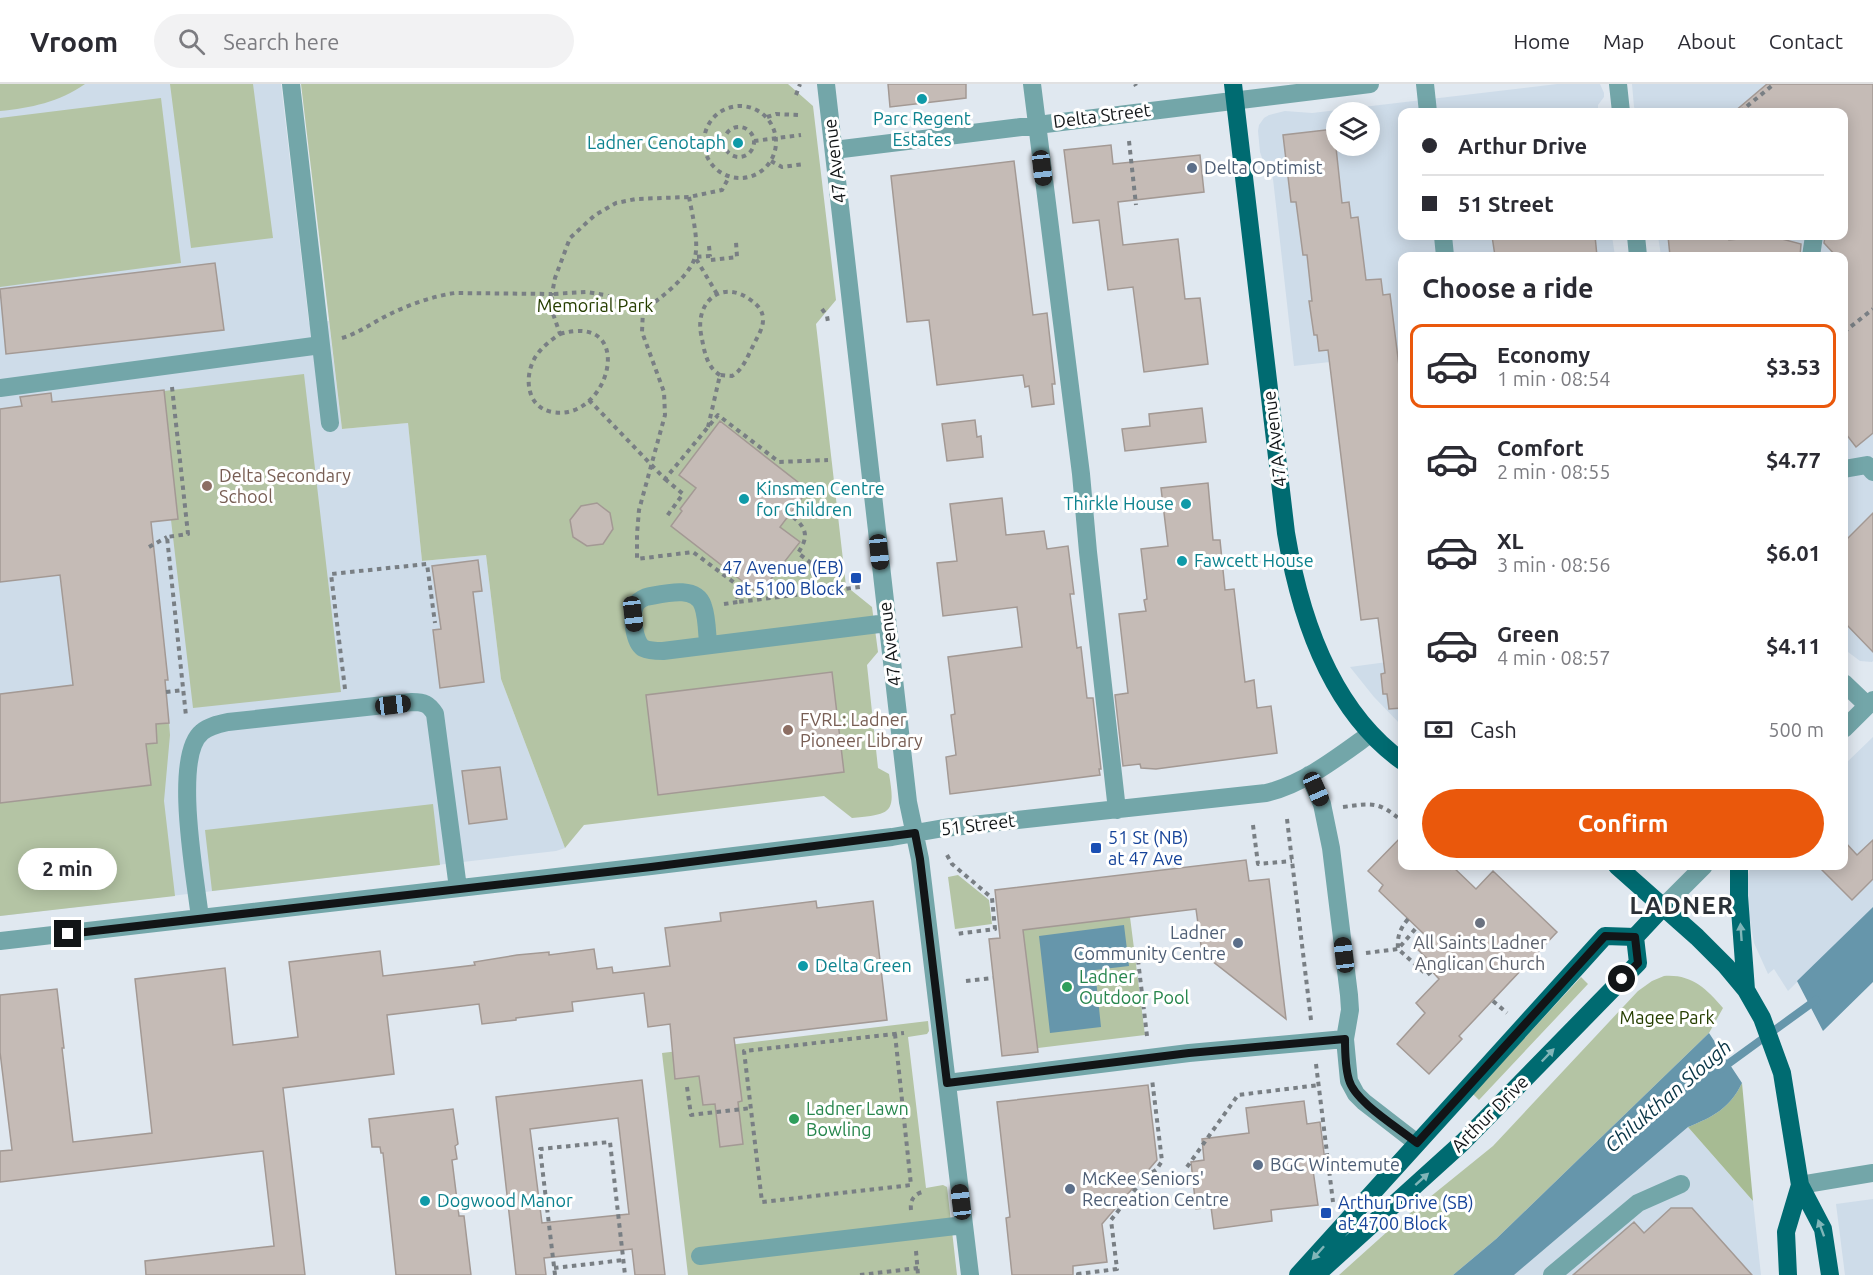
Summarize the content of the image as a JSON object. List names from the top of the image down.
{
  "streets": {
    "main road": ["47A Avenue", "Arthur Drive"],
    "street": ["Delta Street", "47 Avenue", "51 Street"]
  },
  "crossings": [
    ["Delta Street", "47 Avenue"],
    ["Delta Street", "47A Avenue"],
    ["47 Avenue", "51 Street"],
    ["47A Avenue", "51 Street"]
  ],
  "districts": ["LADNER"],
  "water": ["Chilukthan Slough"],
  "parks": ["Memorial Park", "Magee Park"],
  "places": {
    "other": [
      "Parc Regent Estates",
      "Ladner Cenotaph",
      "Delta Optimist",
      "Delta Secondary School",
      "Kinsmen Centre for Children",
      "Thirkle House",
      "Fawcett House",
      "FVRL: Ladner Pioneer Library",
      "All Saints Ladner Anglican Church",
      "Ladner Community Centre",
      "Delta Green",
      "Ladner Outdoor Pool",
      "Ladner Lawn Bowling",
      "BGC Wintemute",
      "McKee Seniors' Recreation Centre",
      "Dogwood Manor"
    ],
    "transit": ["47 Avenue (EB) at 5100 Block", "51 St (NB) at 47 Ave", "Arthur Drive (SB) at 4700 Block"]
  },
  "page": {
    "header": "Vroom",
    "search": "Search here",
    "nav": [
      "Home",
      "Map",
      "About",
      "Contact"
    ],
    "banner": ["Arthur Drive", "51 Street"],
    "heading": "Choose a ride",
    "list": [
      {
        "name": "Economy",
        "note": "1 min · 08:54",
        "value": "$3.53"
      },
      {
        "name": "Comfort",
        "note": "2 min · 08:55",
        "value": "$4.77"
      },
      {
        "name": "XL",
        "note": "3 min · 08:56",
        "value": "$6.01"
      },
      {
        "name": "Green",
        "note": "4 min · 08:57",
        "value": "$4.11"
      }
    ],
    "pay": ["Cash", "500 m"],
    "buttons": "Confirm",
    "bubble": "2 min"
  }
}
